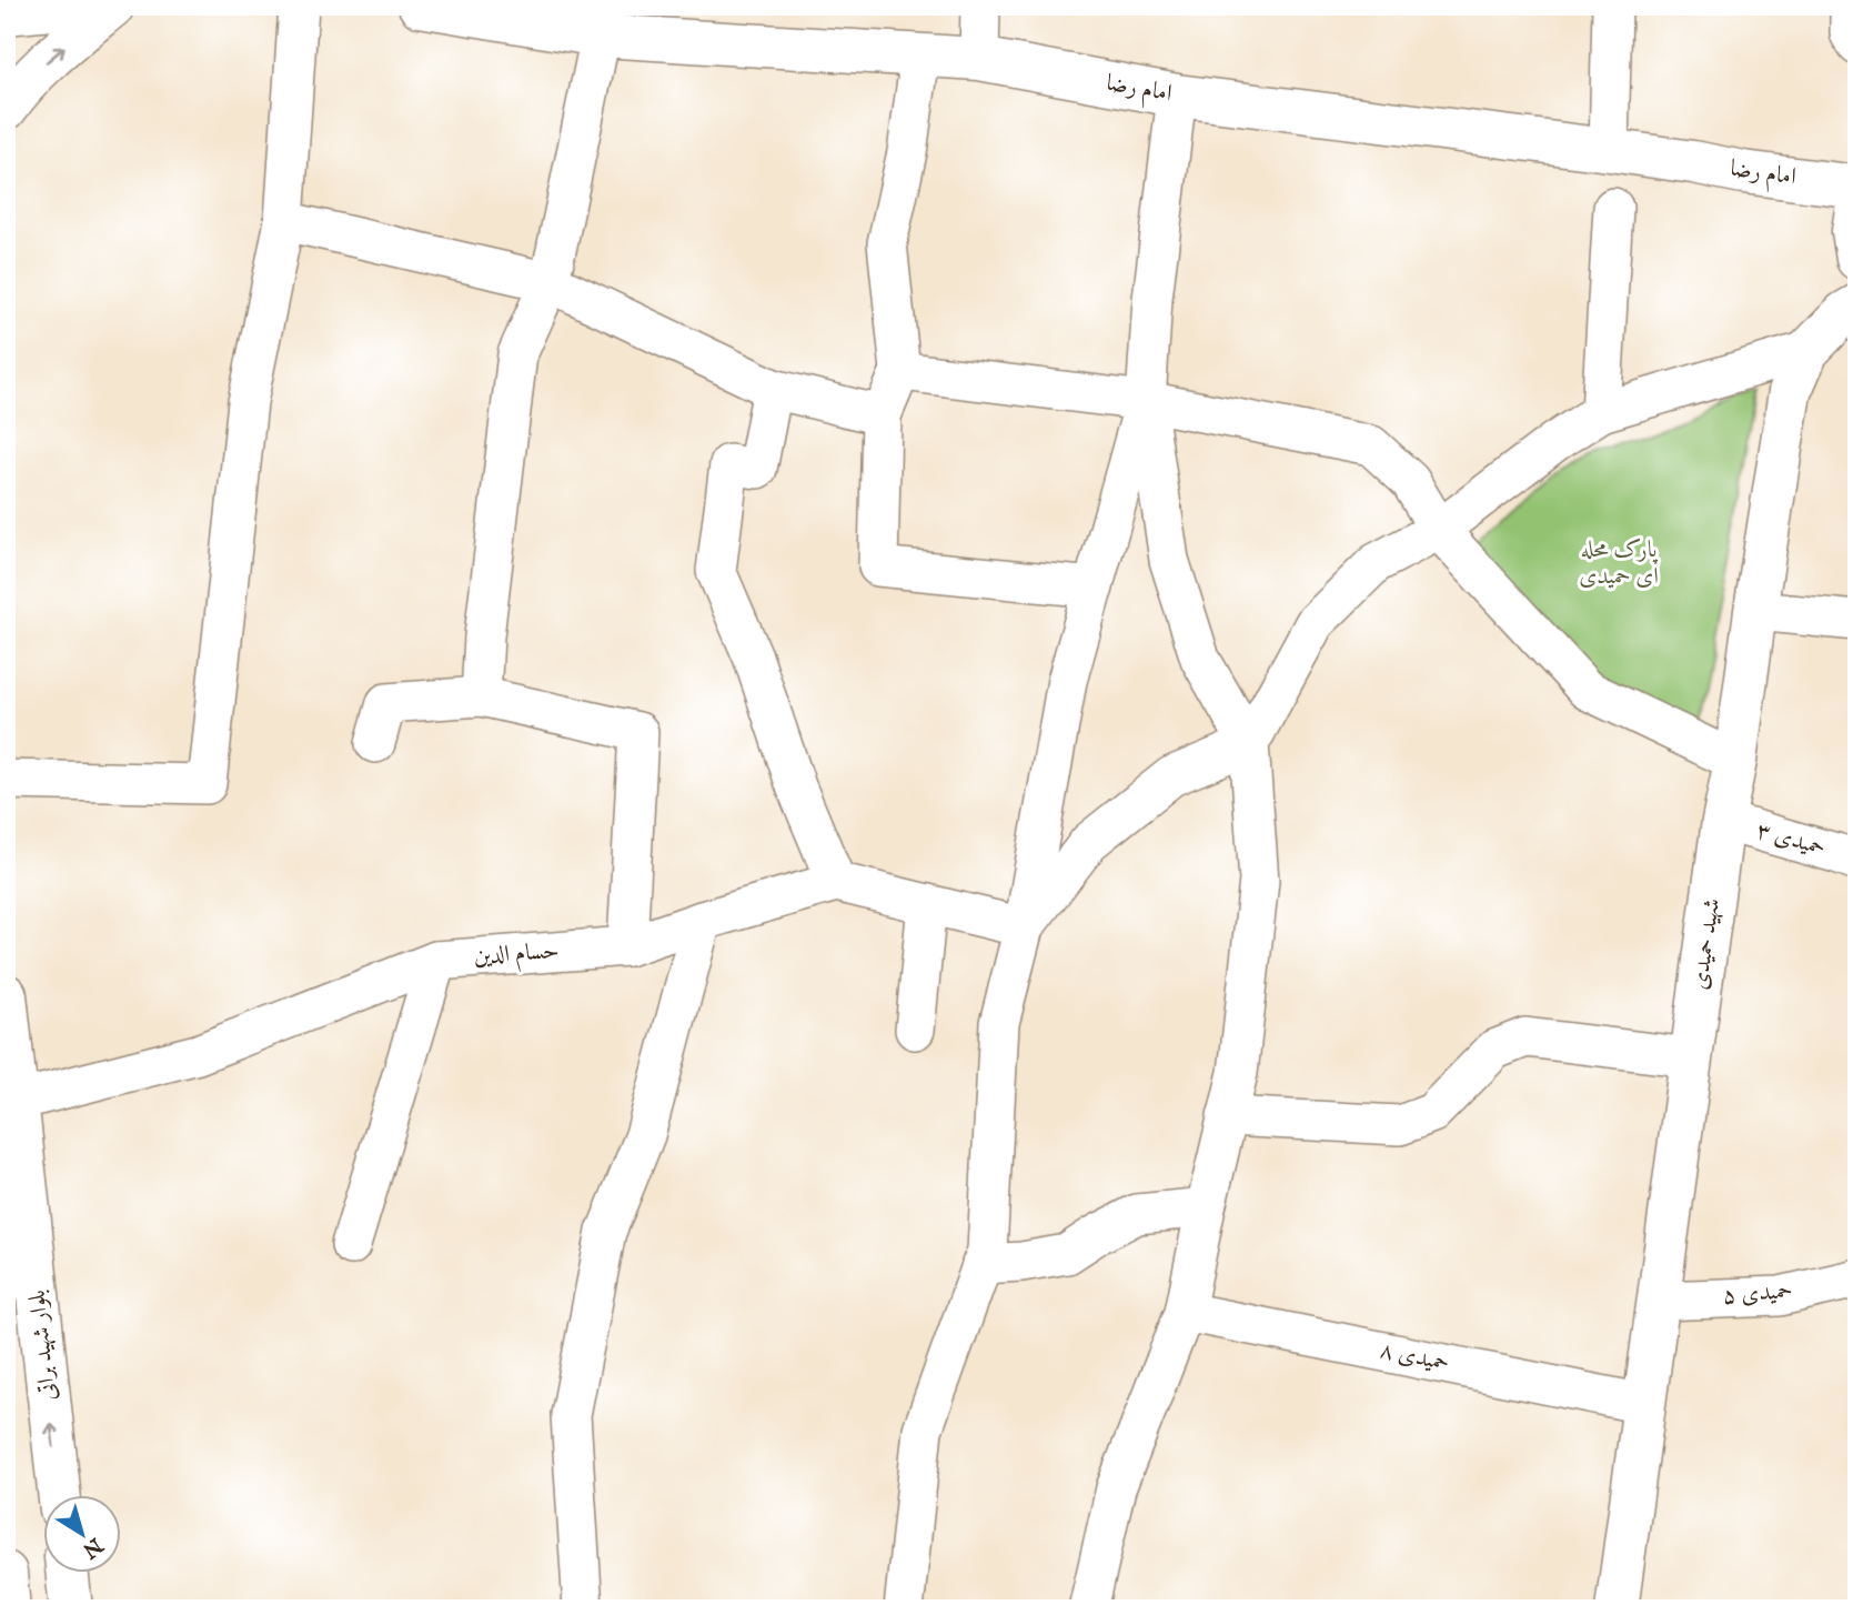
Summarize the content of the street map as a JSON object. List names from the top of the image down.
{
  "streets": {
    "main road": ["امام رضا", "شهید حمیدی", "بلوار شهید براتی"],
    "street": [
      "حمیدی ۳",
      "حسام الدین",
      "حمیدی ۵",
      "حمیدی ۸"
    ]
  },
  "crossings": [
    ["حمیدی ۳", "شهید حمیدی"],
    ["شهید حمیدی", "حمیدی ۵"],
    ["شهید حمیدی", "حمیدی ۸"],
    ["حسام الدین", "بلوار شهید براتی"]
  ],
  "one_way": ["بلوار شهید براتی"],
  "parks": ["پارک محله ای حمیدی"],
  "north": "bottom right"
}
